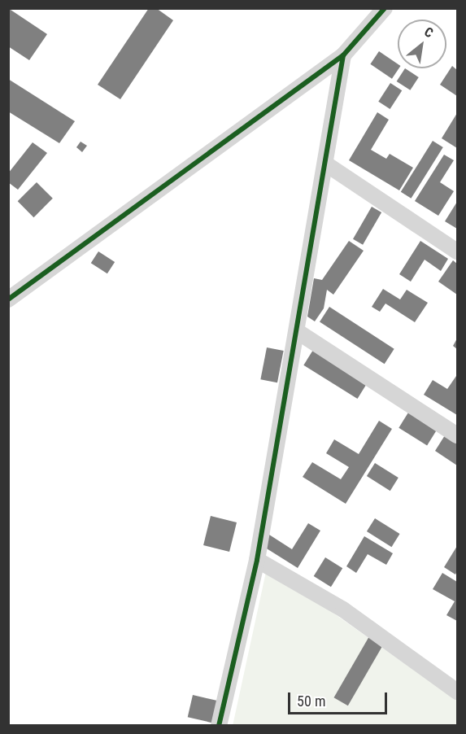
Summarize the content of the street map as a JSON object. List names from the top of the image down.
{
  "scale_bar": "50 m",
  "north": "top right"
}
